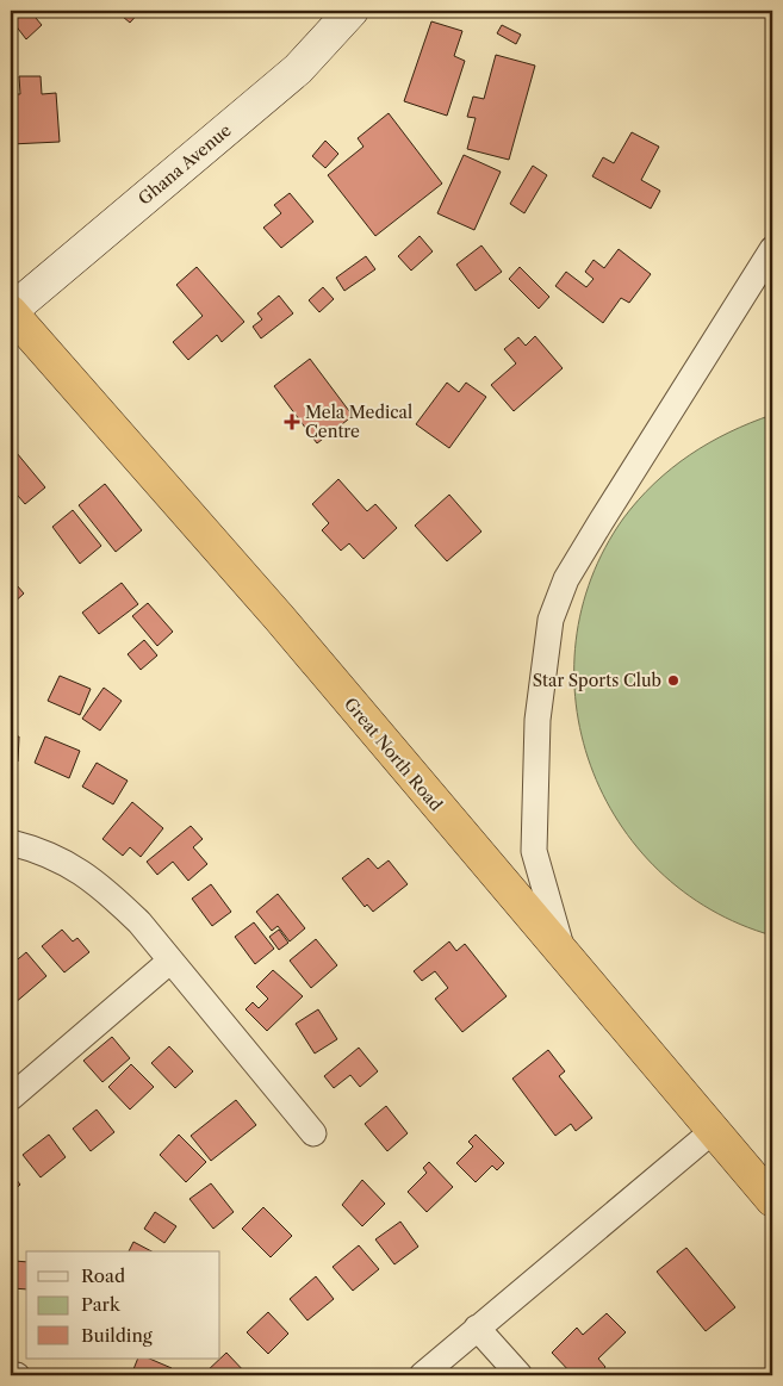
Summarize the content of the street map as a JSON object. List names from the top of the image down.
{
  "streets": {
    "highway": ["Great North Road"],
    "main road": ["Ghana Avenue"]
  },
  "crossings": [
    ["Ghana Avenue", "Great North Road"]
  ],
  "places": {
    "health": ["Mela Medical Centre"],
    "other": ["Star Sports Club"]
  },
  "legend": ["Road", "Park", "Building"]
}
